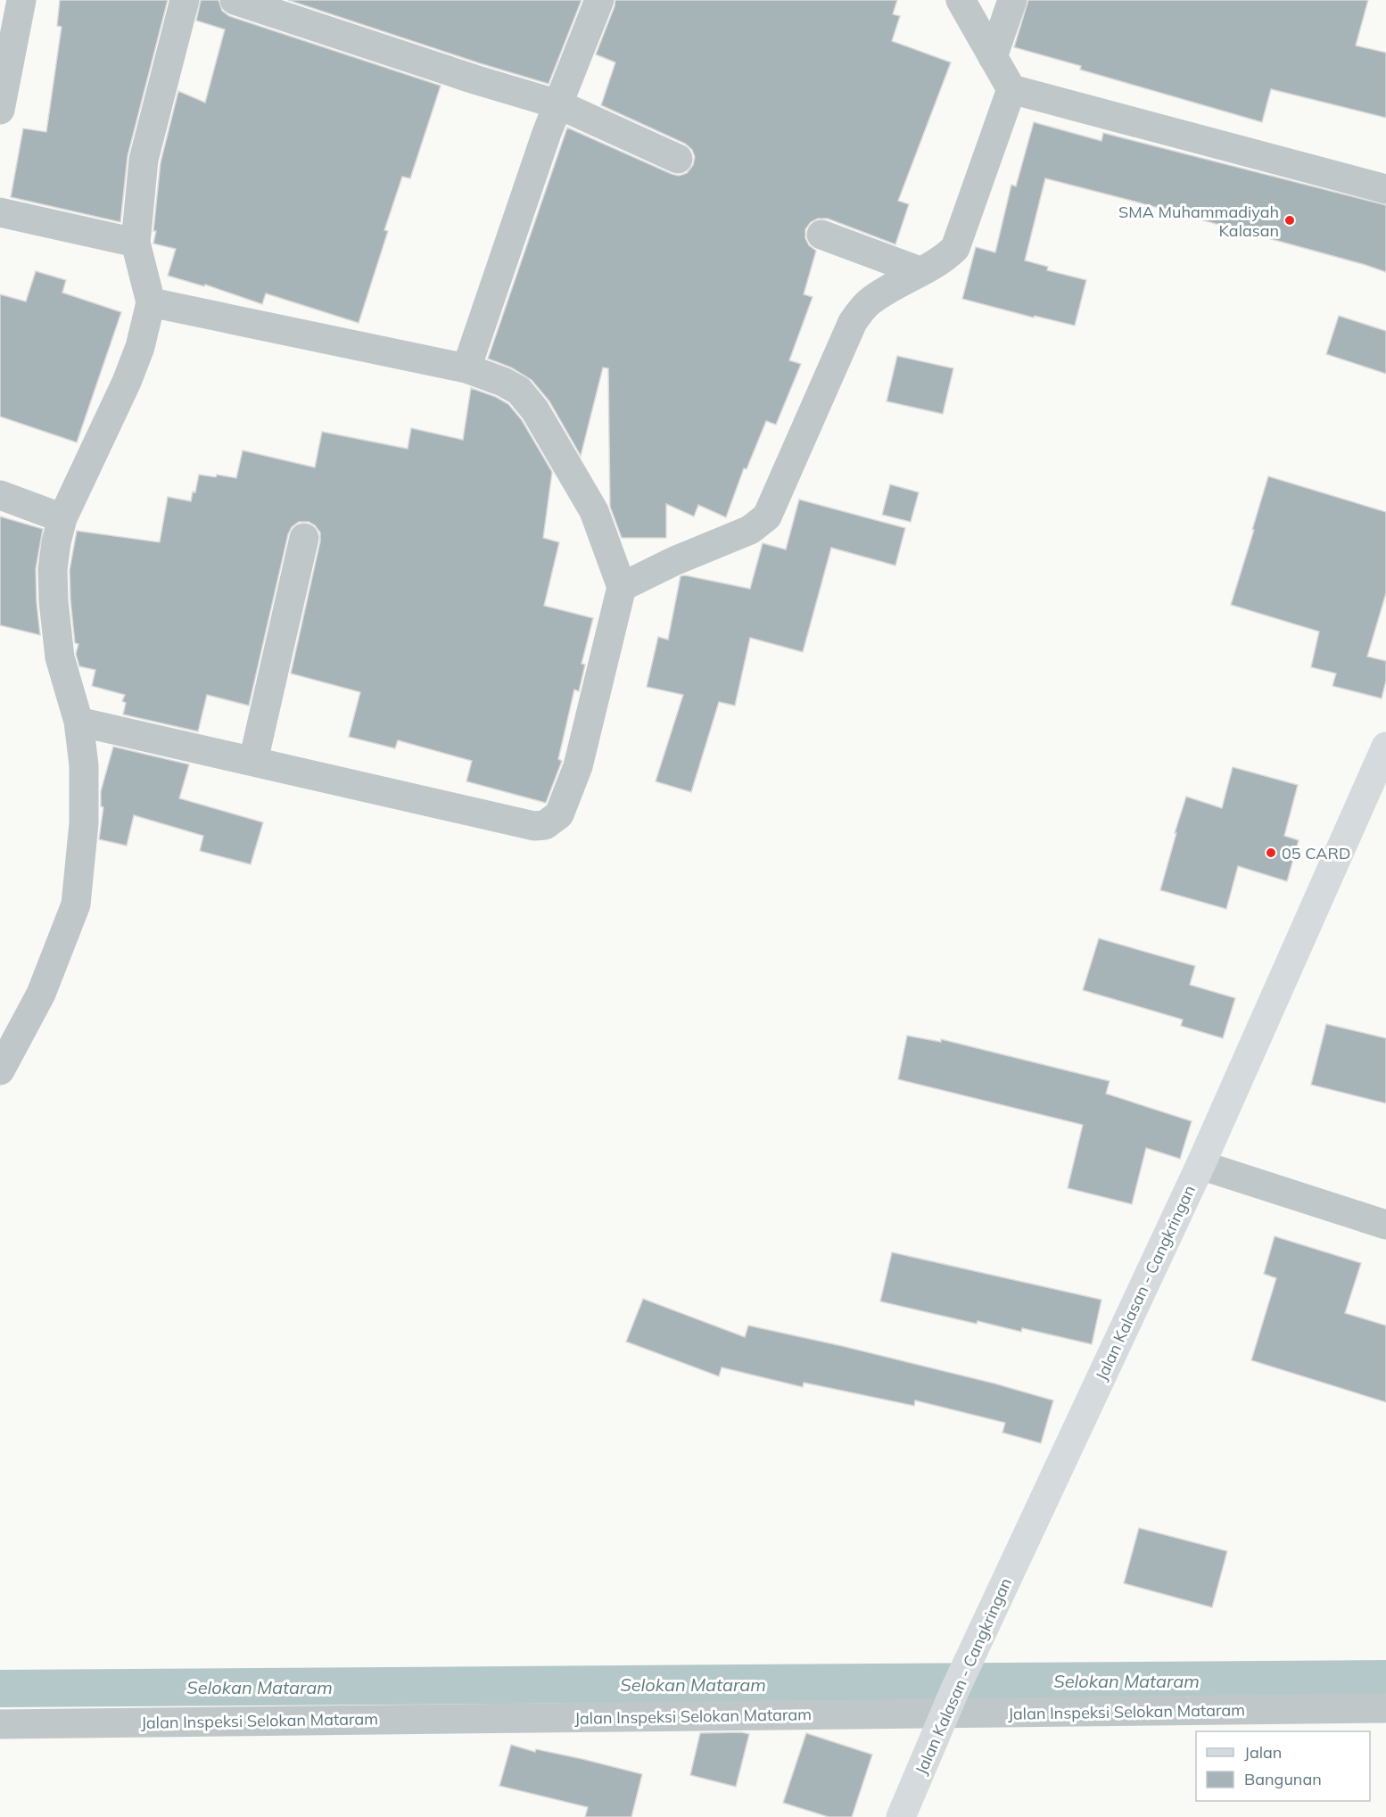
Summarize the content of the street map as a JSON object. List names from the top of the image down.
{
  "streets": {
    "main road": ["Jalan Kalasan - Cangkringan"],
    "street": ["Jalan Inspeksi Selokan Mataram"]
  },
  "crossings": [
    ["Jalan Kalasan - Cangkringan", "Jalan Inspeksi Selokan Mataram"]
  ],
  "water": ["Selokan Mataram"],
  "places": ["SMA Muhammadiyah Kalasan", "05 CARD"],
  "legend": ["Jalan", "Bangunan"]
}
